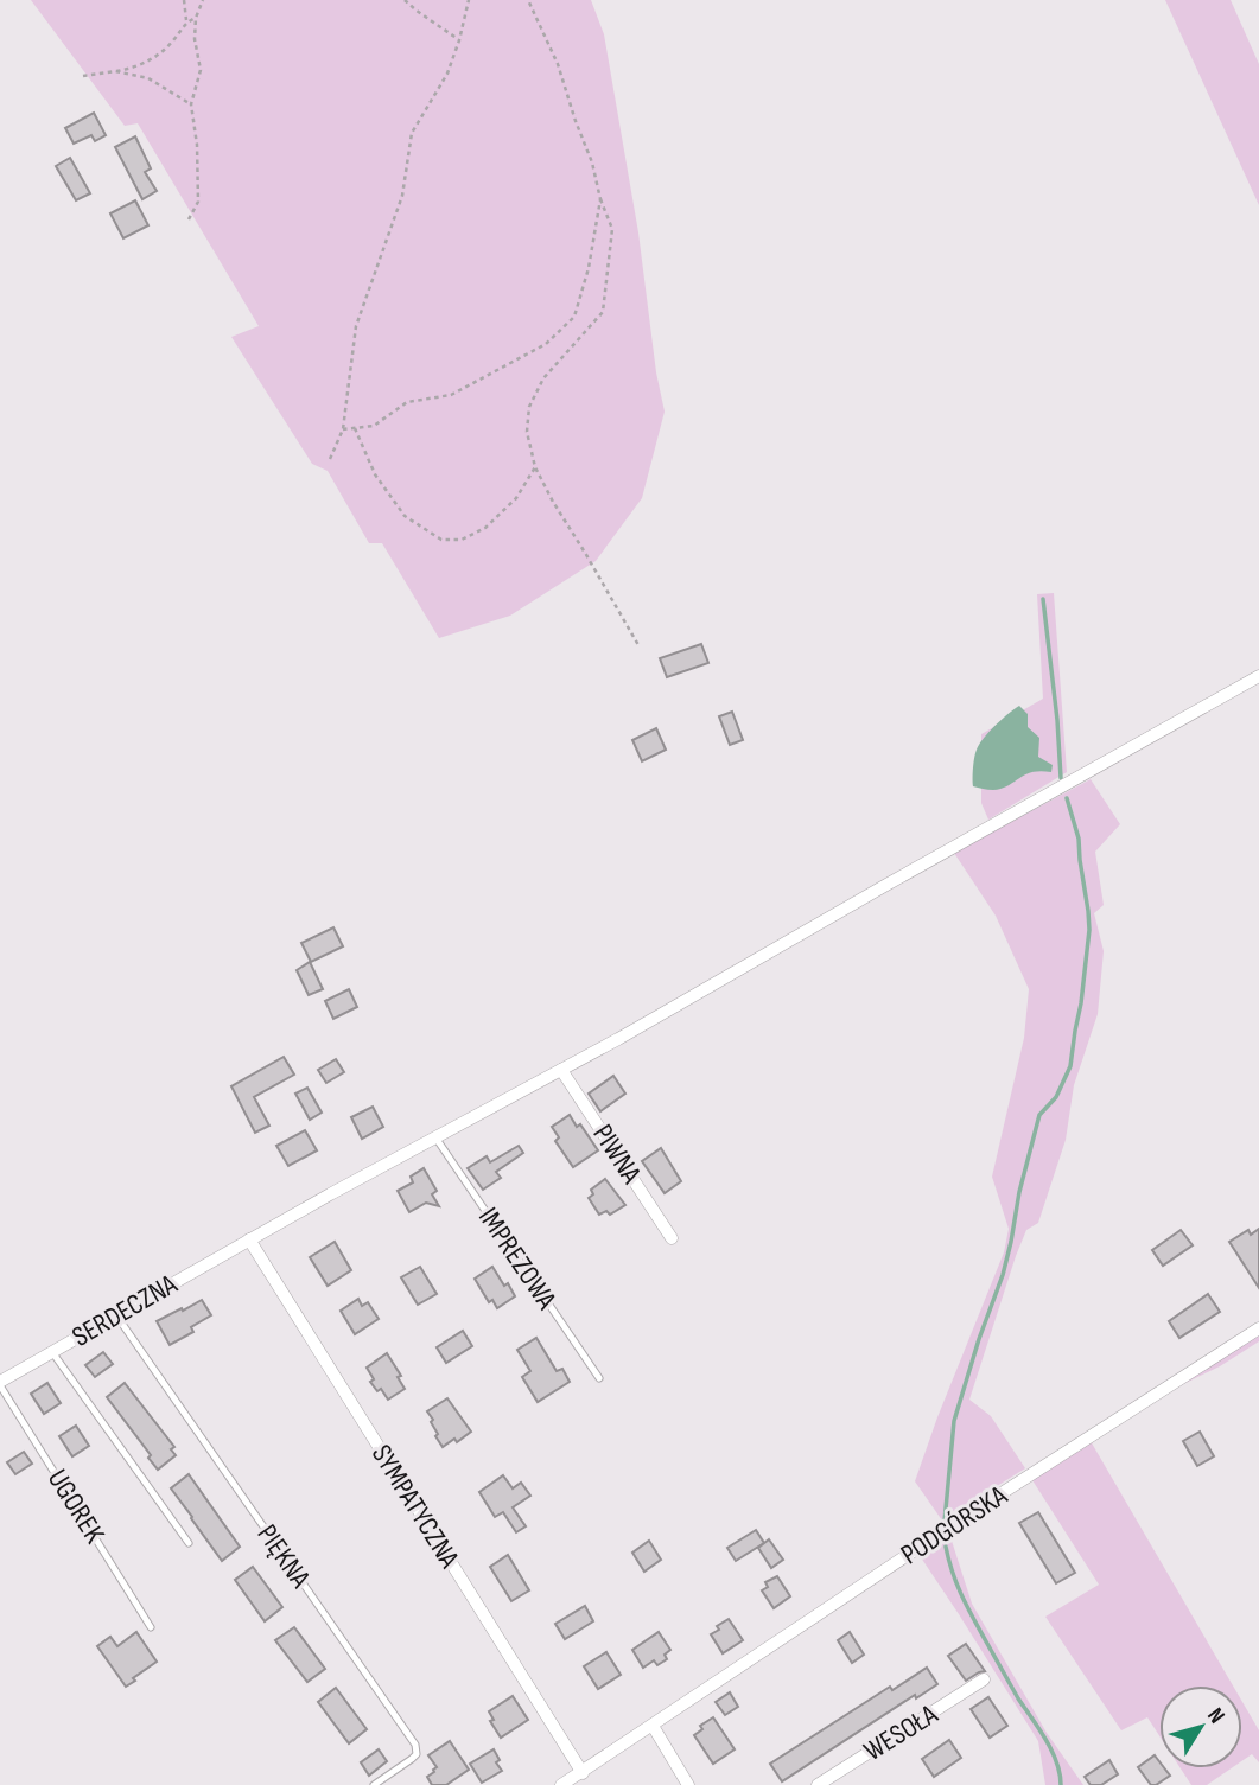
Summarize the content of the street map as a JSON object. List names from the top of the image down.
{
  "streets": {
    "street": [
      "PIWNA",
      "SERDECZNA",
      "SYMPATYCZNA",
      "PODGÓRSKA",
      "WESOŁA"
    ],
    "lane": ["IMPREZOWA", "UGOREK", "PIĘKNA"]
  },
  "crossings": [
    ["PIWNA", "SERDECZNA"],
    ["IMPREZOWA", "SERDECZNA"],
    ["SERDECZNA", "UGOREK"],
    ["SERDECZNA", "SYMPATYCZNA"],
    ["SERDECZNA", "PIĘKNA"],
    ["SYMPATYCZNA", "PODGÓRSKA"]
  ],
  "north": "top right"
}
